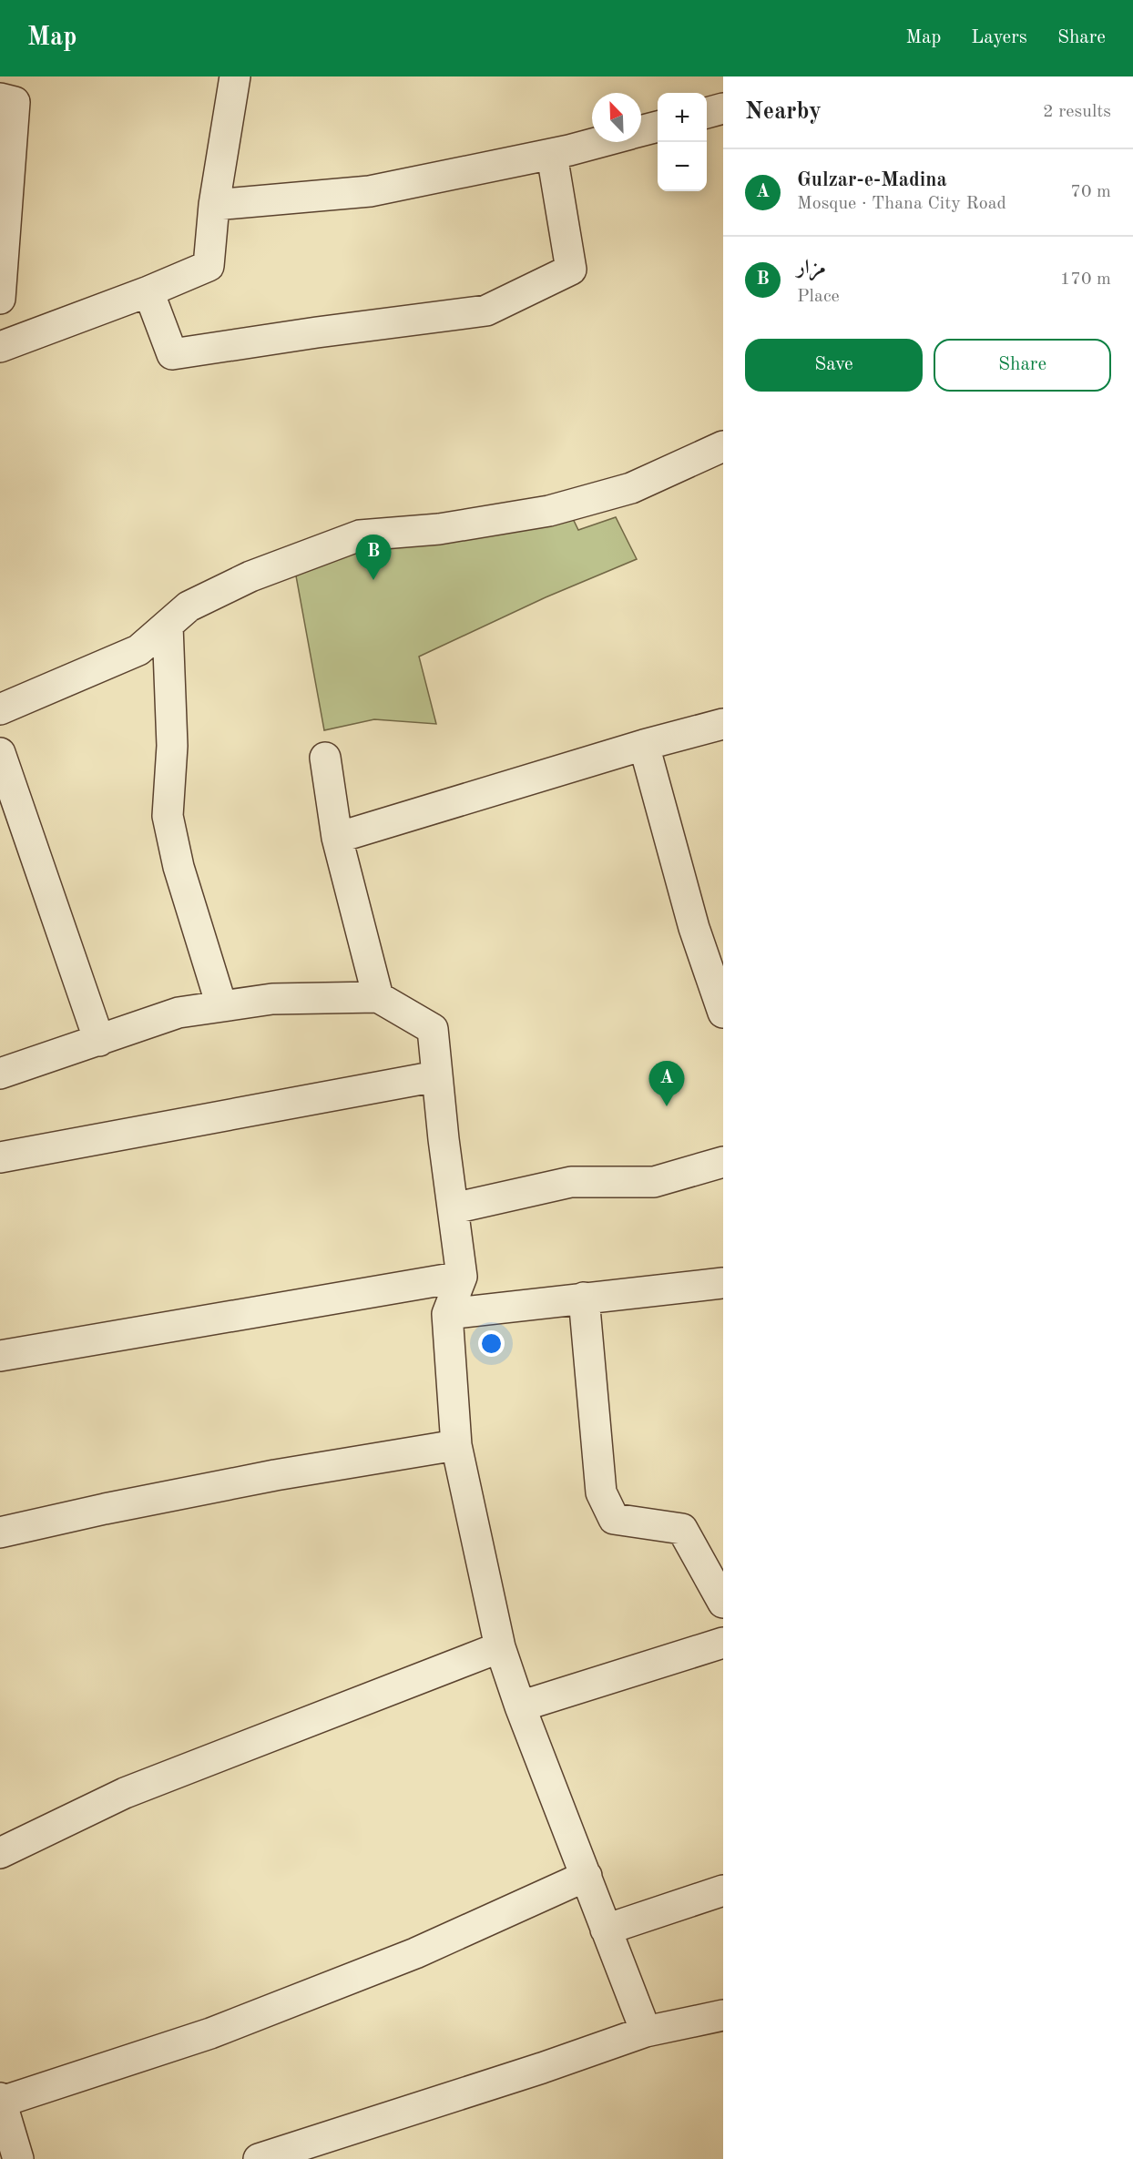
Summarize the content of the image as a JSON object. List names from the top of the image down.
{
  "north": "top left",
  "page": {
    "header": "Map",
    "nav": ["Map", "Layers", "Share"],
    "heading": ["Nearby", "2 results"],
    "map_buttons": ["+", "−"],
    "list": [
      {
        "mark": "A",
        "name": "Gulzar-e-Madina",
        "note": "Mosque · Thana City Road",
        "value": "70 m"
      },
      {
        "mark": "B",
        "name": "مزار",
        "note": "Place",
        "value": "170 m"
      }
    ],
    "buttons": ["Save", "Share"],
    "pins": ["B", "A"]
  }
}
